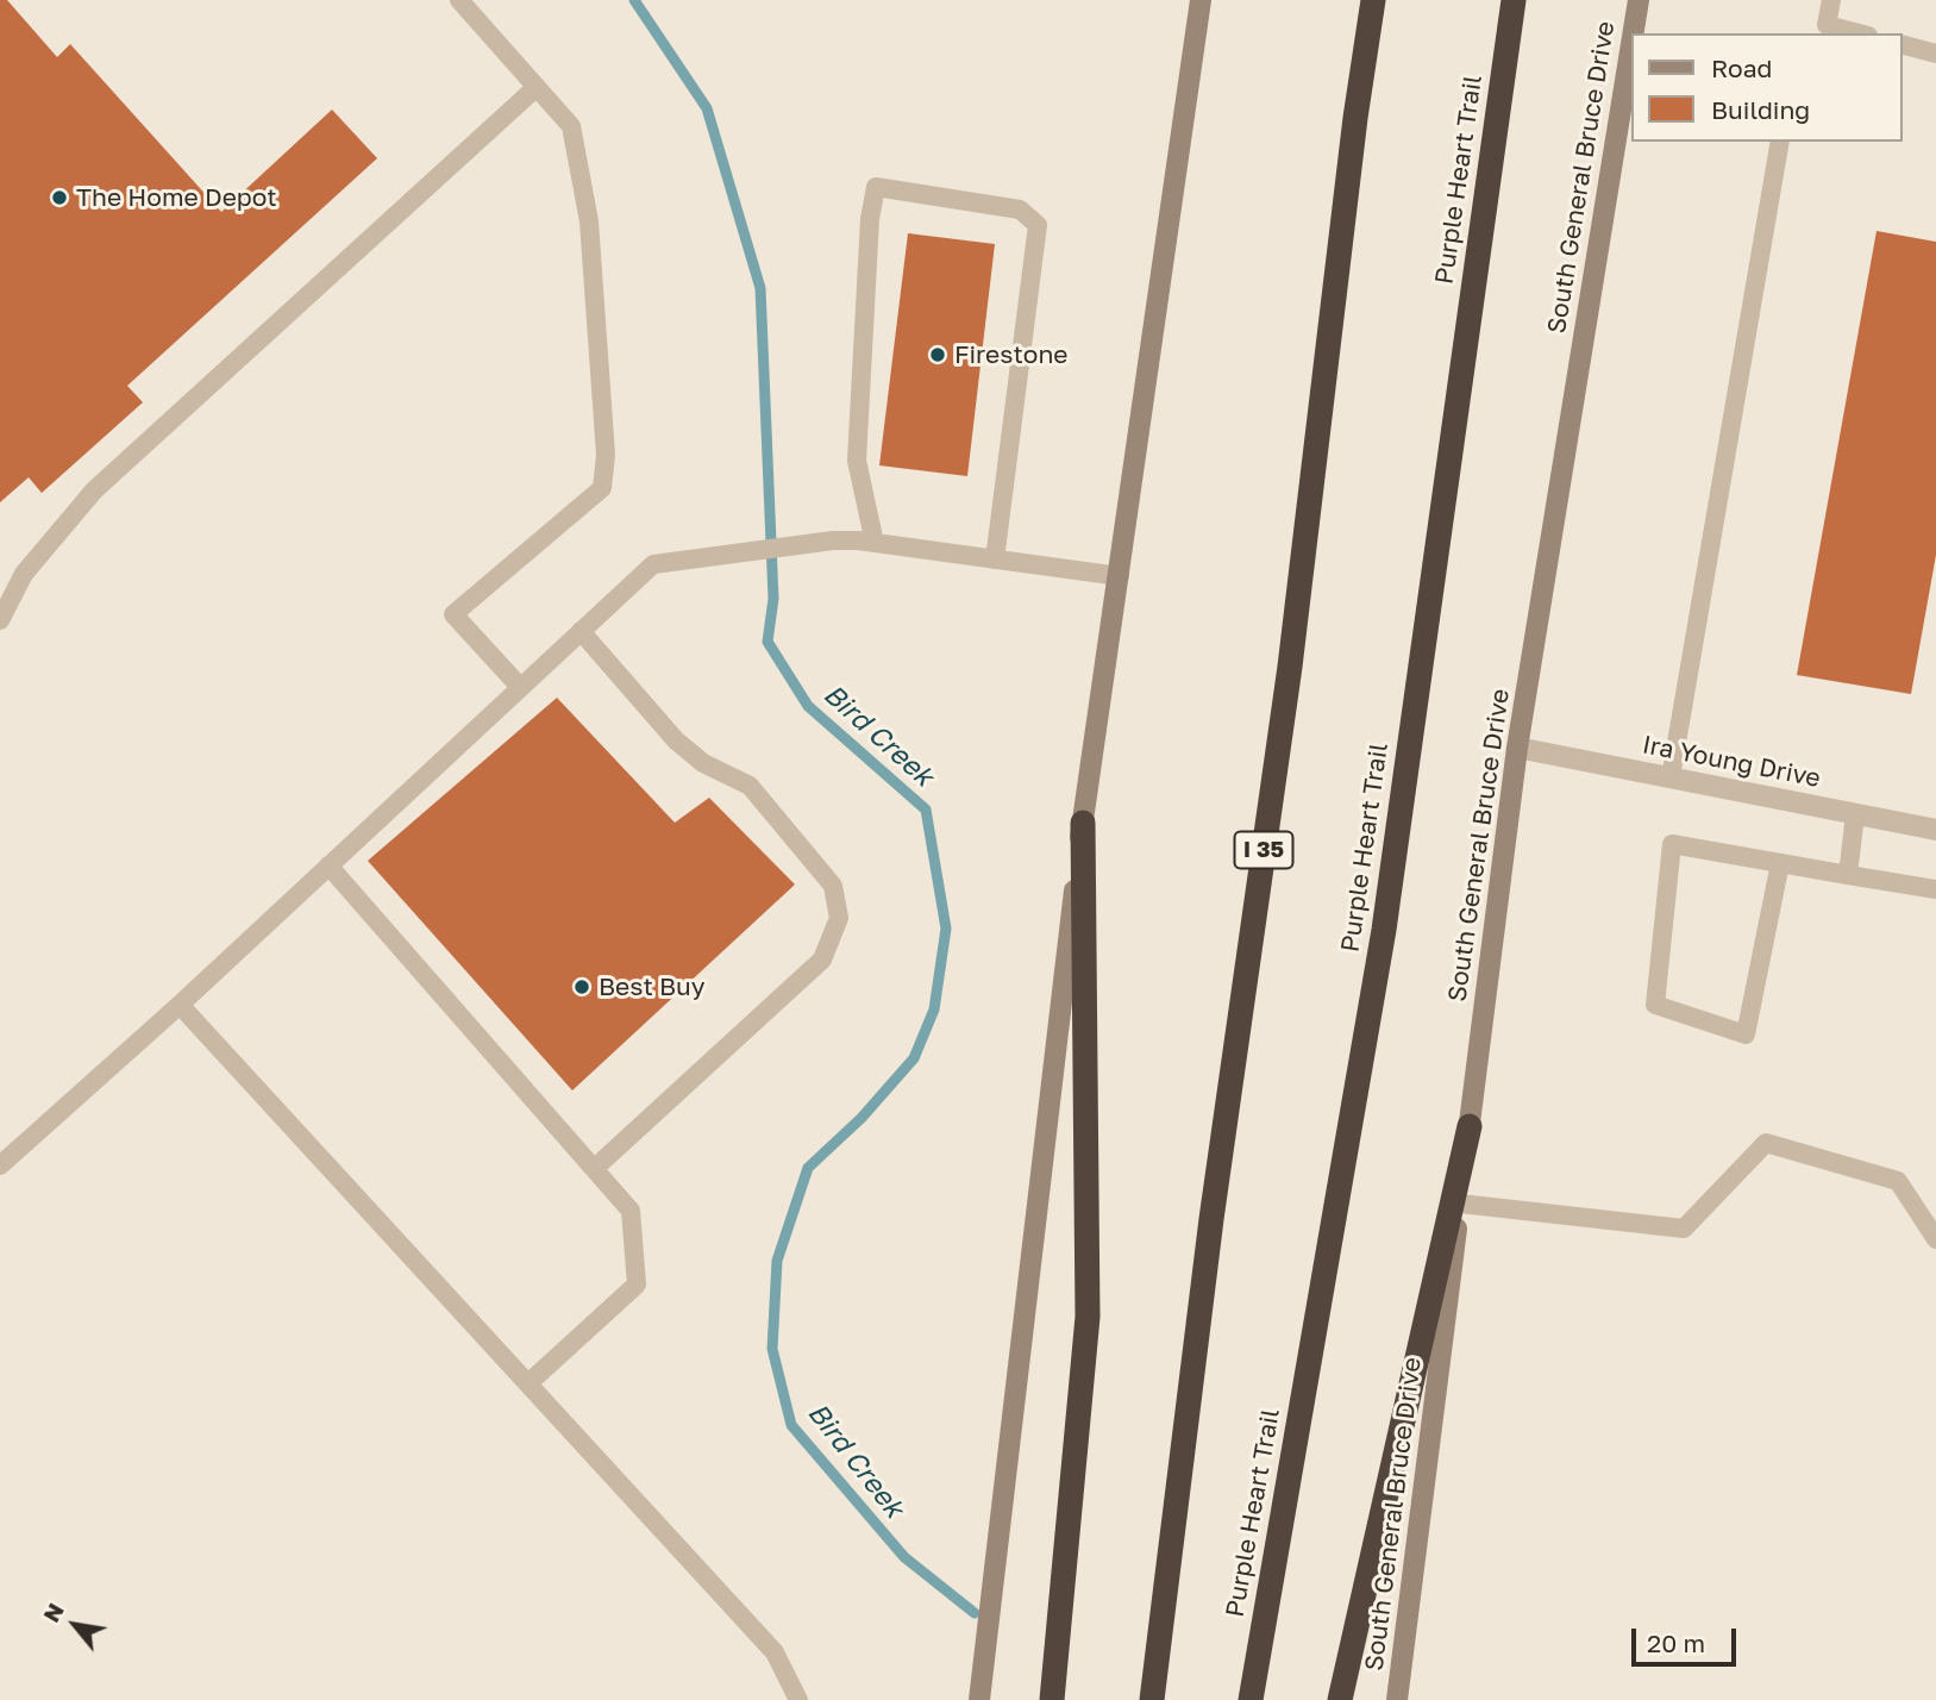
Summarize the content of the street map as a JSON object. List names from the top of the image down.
{
  "streets": {
    "highway": ["Purple Heart Trail", "I 35"],
    "main road": ["South General Bruce Drive"],
    "street": ["Ira Young Drive"]
  },
  "crossings": [
    ["South General Bruce Drive", "Ira Young Drive"]
  ],
  "water": ["Bird Creek"],
  "places": ["The Home Depot", "Firestone", "Best Buy"],
  "legend": ["Road", "Building"],
  "scale_bar": "20 m",
  "north": "top left"
}
